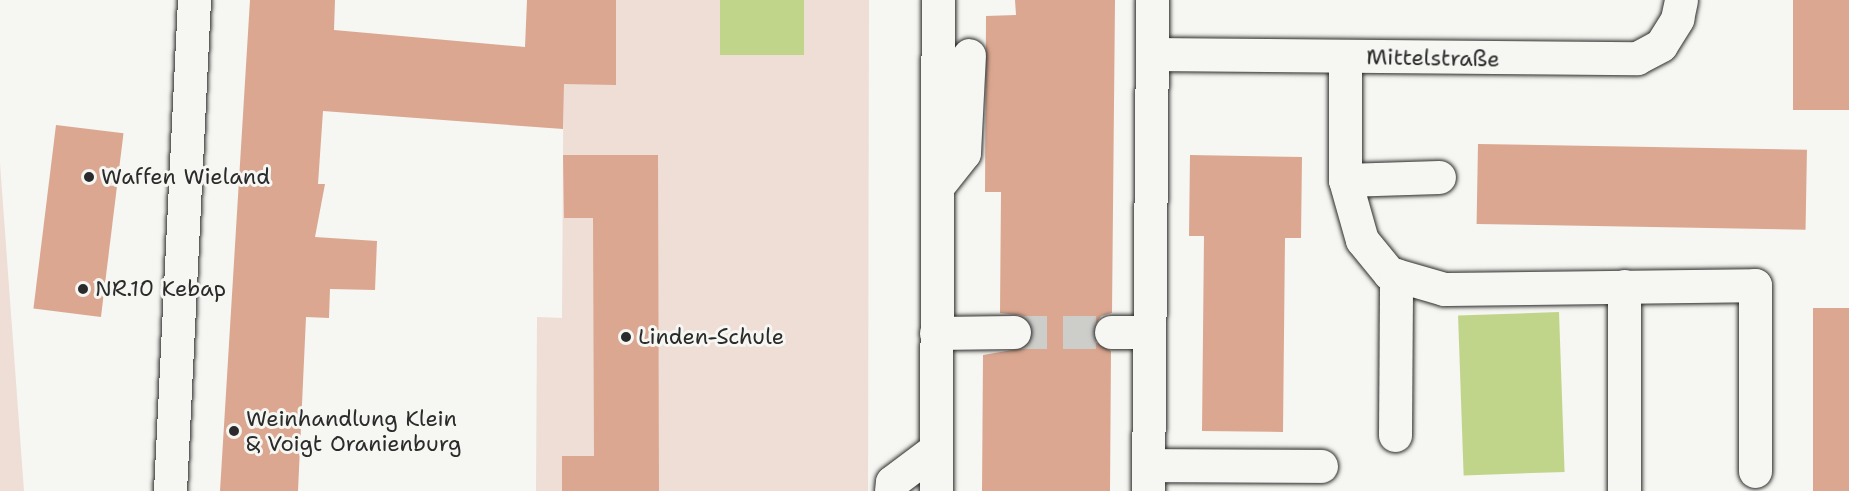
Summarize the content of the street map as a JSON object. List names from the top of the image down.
{
  "streets": {
    "street": ["Mittelstraße"]
  },
  "places": [
    "Waffen Wieland",
    "NR.10 Kebap",
    "Linden-Schule",
    "Weinhandlung Klein & Voigt Oranienburg"
  ]
}
